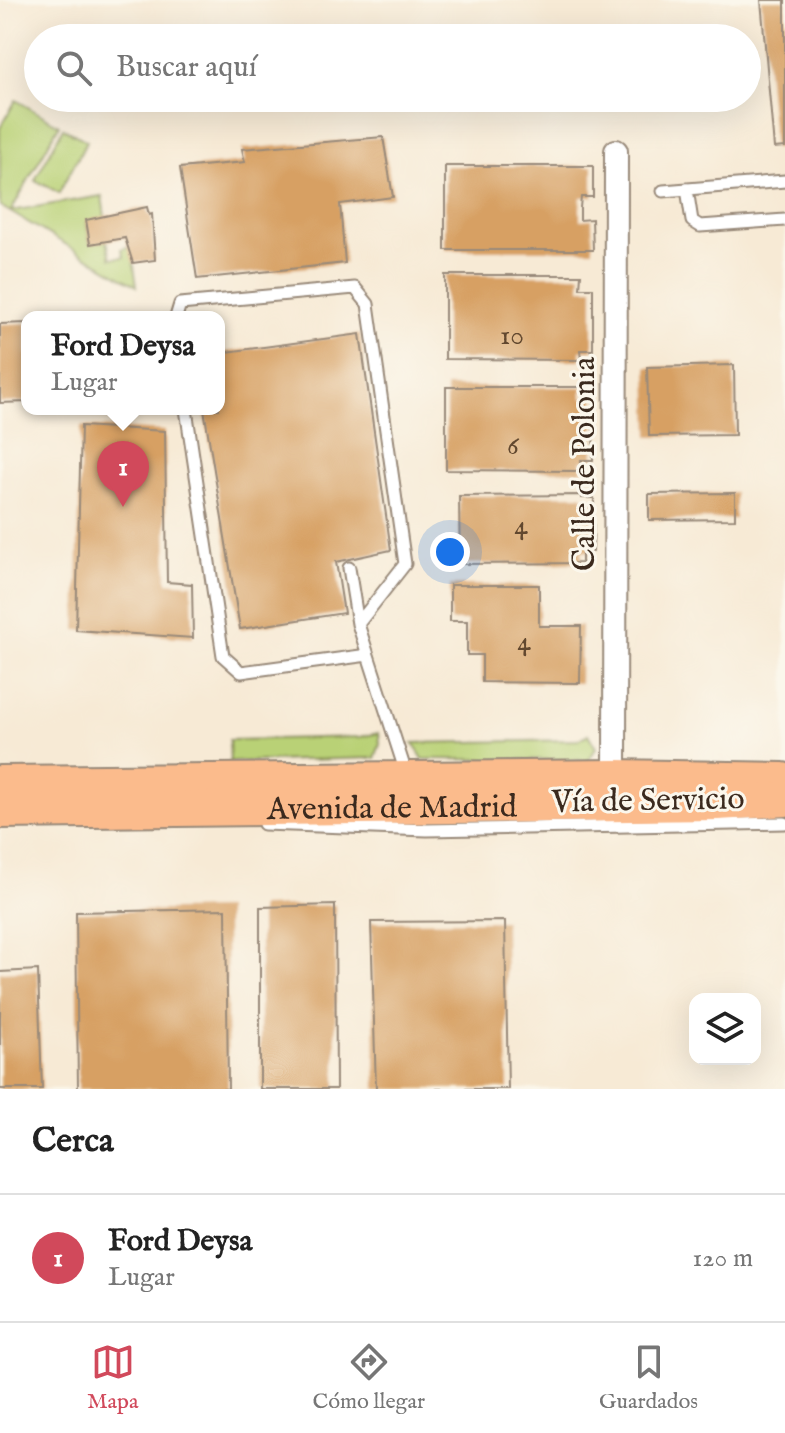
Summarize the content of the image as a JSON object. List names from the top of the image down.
{
  "streets": {
    "main road": ["Avenida de Madrid"],
    "street": ["Calle de Polonia"],
    "lane": ["Vía de Servicio"]
  },
  "crossings": [
    ["Calle de Polonia", "Avenida de Madrid"]
  ],
  "house_numbers": [
    "10",
    "6",
    "4",
    "4"
  ],
  "page": {
    "search": "Buscar aquí",
    "popup": ["Ford Deysa", "Lugar"],
    "pins": "1",
    "heading": "Cerca",
    "list": [
      {
        "mark": "1",
        "name": "Ford Deysa",
        "note": "Lugar",
        "value": "120 m"
      }
    ],
    "nav": ["Mapa", "Cómo llegar", "Guardados"]
  }
}
